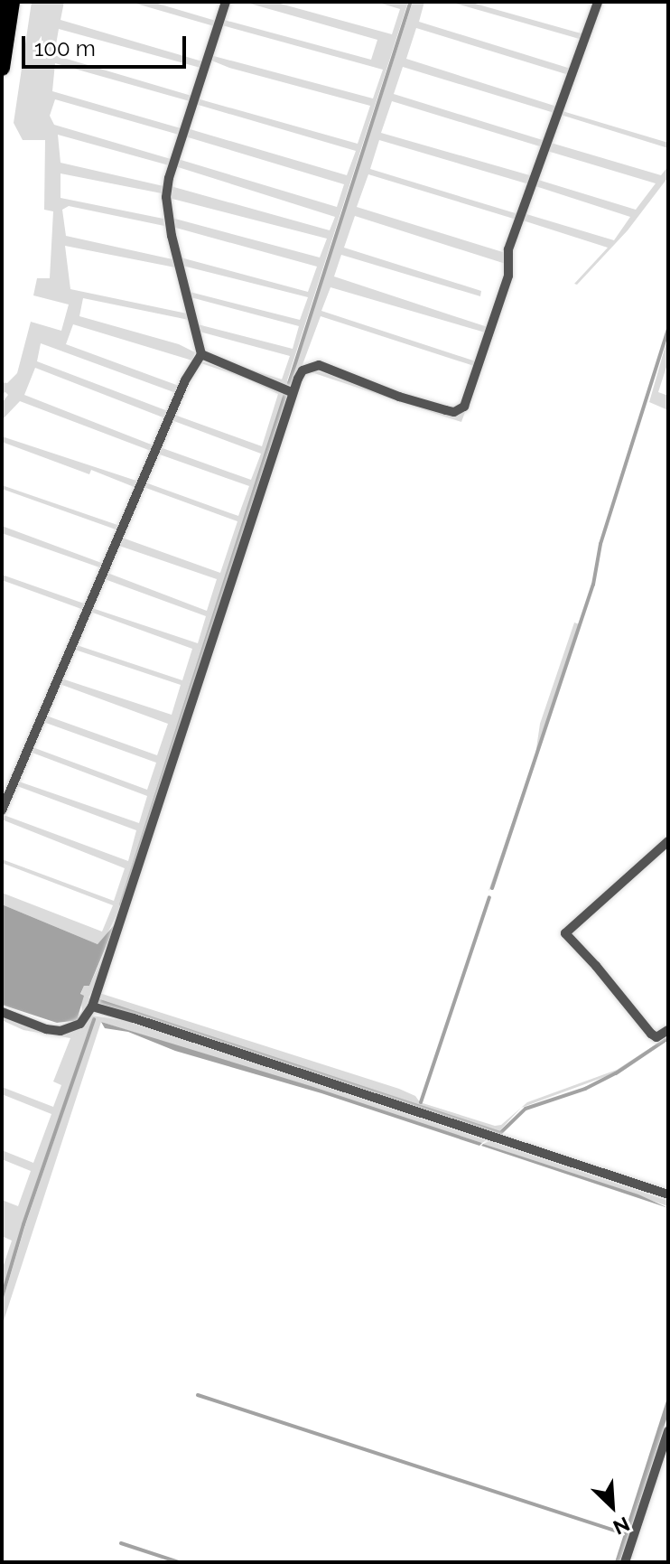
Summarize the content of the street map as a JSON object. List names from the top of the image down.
{
  "scale_bar": "100 m",
  "north": "bottom right"
}
